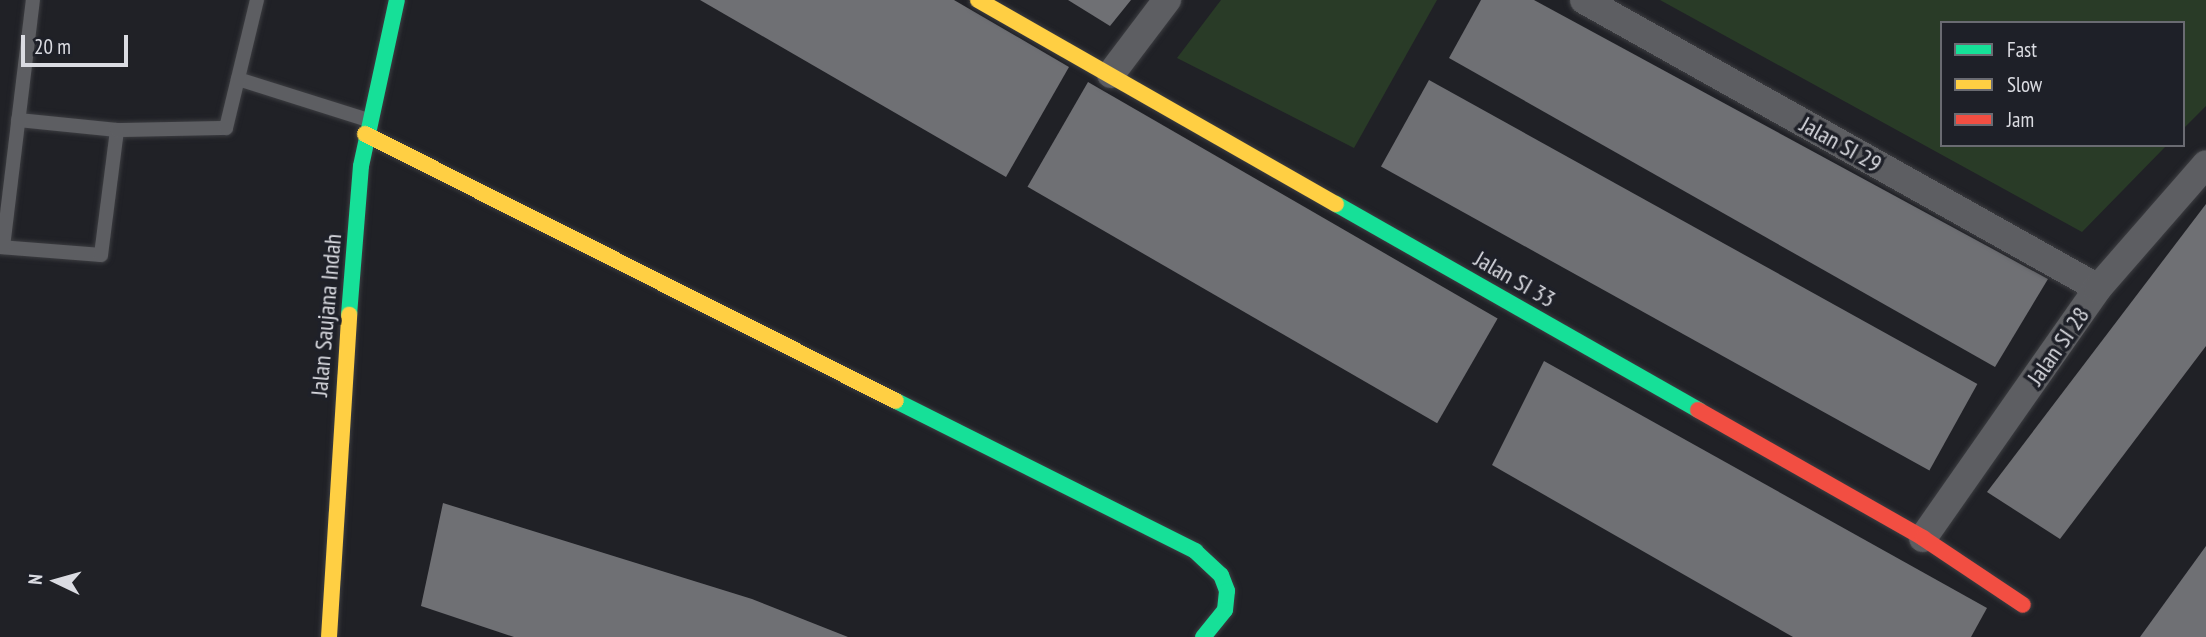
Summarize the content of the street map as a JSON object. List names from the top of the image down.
{
  "streets": {
    "street": [
      "Jalan SI 29",
      "Jalan SI 33",
      "Jalan Saujana Indah",
      "Jalan SI 28"
    ]
  },
  "crossings": [
    ["Jalan SI 29", "Jalan SI 28"],
    ["Jalan SI 33", "Jalan SI 28"]
  ],
  "legend": ["Fast", "Slow", "Jam"],
  "scale_bar": "20 m",
  "north": "left"
}
